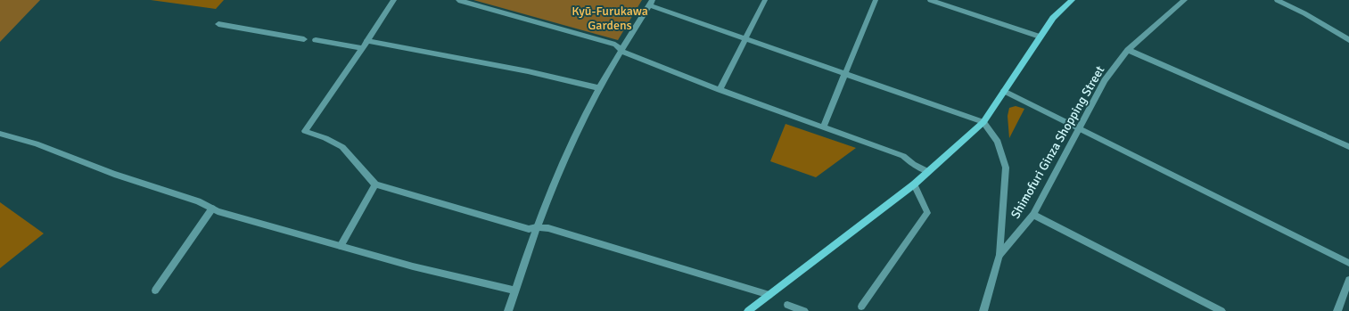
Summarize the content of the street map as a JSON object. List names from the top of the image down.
{
  "streets": {
    "street": ["Shimofuri Ginza Shopping Street"]
  },
  "parks": ["Kyū-Furukawa Gardens"]
}
